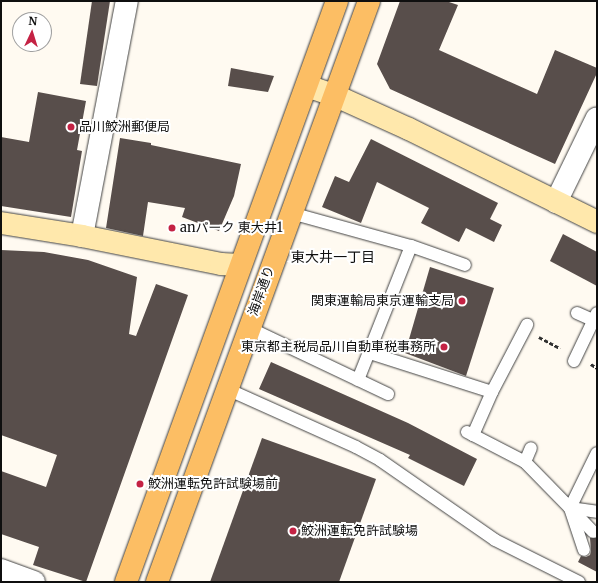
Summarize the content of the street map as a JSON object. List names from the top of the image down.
{
  "streets": {
    "main road": ["海岸通り"]
  },
  "districts": ["東大井一丁目"],
  "places": [
    "品川鮫洲郵便局",
    "anパーク 東大井1",
    "関東運輸局東京運輸支局",
    "東京都主税局品川自動車税事務所",
    "鮫洲運転免許試験場前",
    "鮫洲運転免許試験場"
  ],
  "north": "top"
}
